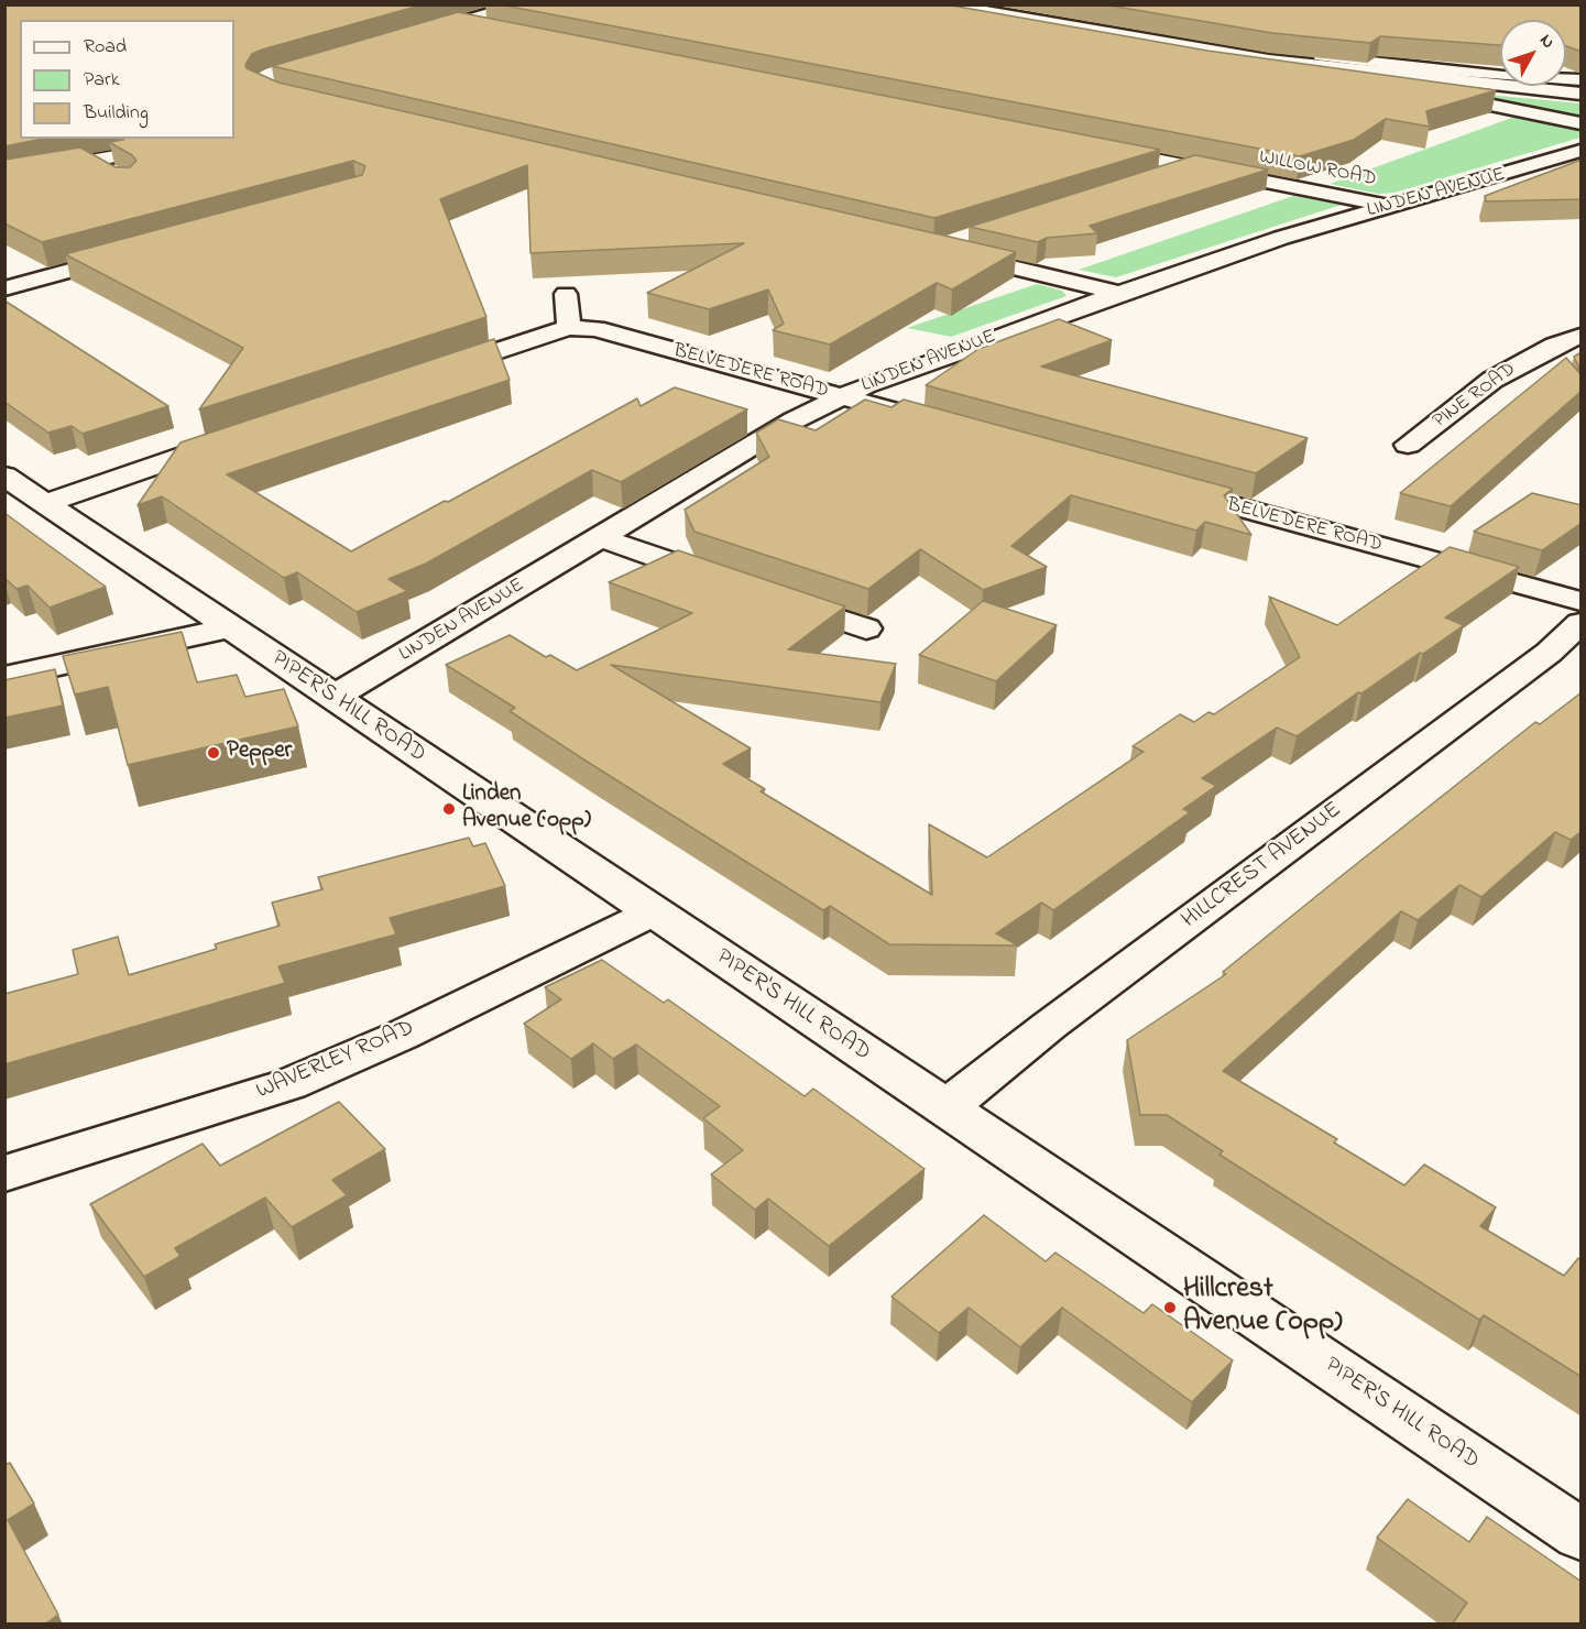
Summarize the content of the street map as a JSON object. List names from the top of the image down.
{
  "streets": {
    "street": [
      "WILLOW ROAD",
      "LINDEN AVENUE",
      "BELVEDERE ROAD",
      "PINE ROAD",
      "PIPER'S HILL ROAD",
      "HILLCREST AVENUE",
      "WAVERLEY ROAD"
    ]
  },
  "crossings": [
    ["WILLOW ROAD", "LINDEN AVENUE"],
    ["LINDEN AVENUE", "BELVEDERE ROAD"],
    ["LINDEN AVENUE", "PIPER'S HILL ROAD"],
    ["PIPER'S HILL ROAD", "HILLCREST AVENUE"],
    ["PIPER'S HILL ROAD", "WAVERLEY ROAD"]
  ],
  "places": ["Pepper", "Linden Avenue (opp)", "Hillcrest Avenue (opp)"],
  "legend": ["Road", "Park", "Building"],
  "north": "top right"
}
